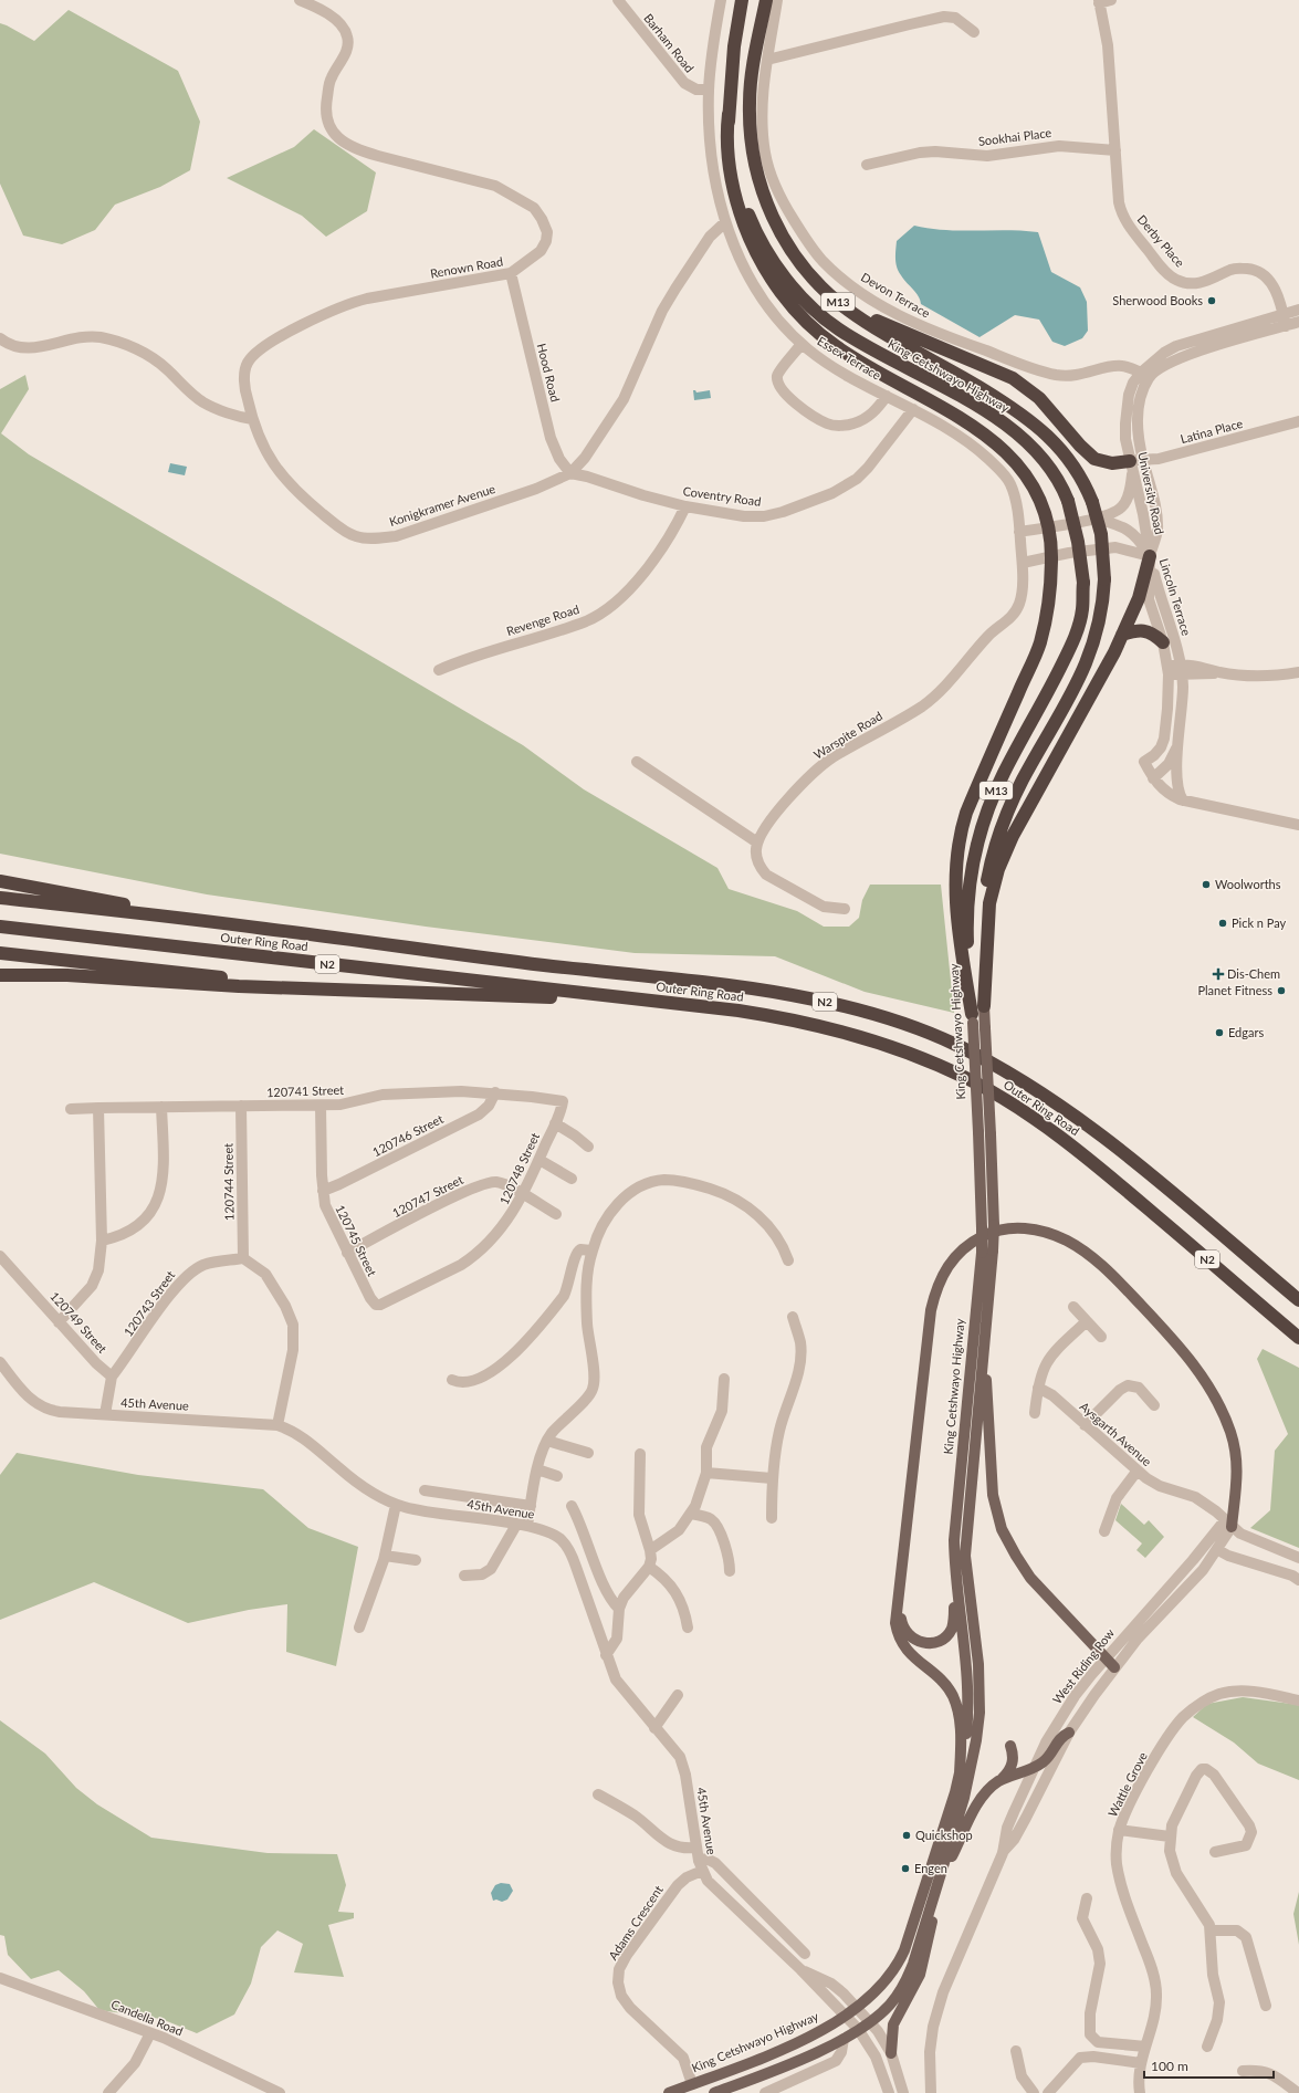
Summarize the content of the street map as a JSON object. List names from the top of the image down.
{
  "streets": {
    "highway": [
      "M13",
      "King Cetshwayo Highway",
      "Outer Ring Road",
      "N2"
    ],
    "street": [
      "Barham Road",
      "Sookhai Place",
      "Derby Place",
      "Renown Road",
      "Devon Terrace",
      "Essex Terrace",
      "Hood Road",
      "Latina Place",
      "University Road",
      "Coventry Road",
      "Konigkramer Avenue",
      "Lincoln Terrace",
      "Revenge Road",
      "Warspite Road",
      "120741 Street",
      "120746 Street",
      "120748 Street",
      "120744 Street",
      "120747 Street",
      "120745 Street",
      "120743 Street",
      "120749 Street",
      "45th Avenue",
      "Aysgarth Avenue",
      "West Riding Row",
      "Wattle Grove",
      "Adams Crescent",
      "Candella Road"
    ]
  },
  "crossings": [
    ["Barham Road", "Essex Terrace"],
    ["Sookhai Place", "Derby Place"],
    ["Derby Place", "University Road"],
    ["Renown Road", "Hood Road"],
    ["Renown Road", "Konigkramer Avenue"],
    ["Devon Terrace", "University Road"],
    ["Essex Terrace", "Coventry Road"],
    ["Essex Terrace", "Konigkramer Avenue"],
    ["Essex Terrace", "Warspite Road"],
    ["Hood Road", "Coventry Road"],
    ["Hood Road", "Konigkramer Avenue"],
    ["King Cetshwayo Highway", "45th Avenue"],
    ["King Cetshwayo Highway", "Adams Crescent"],
    ["Latina Place", "University Road"],
    ["University Road", "Lincoln Terrace"],
    ["Coventry Road", "Konigkramer Avenue"],
    ["Coventry Road", "Revenge Road"],
    ["120741 Street", "120746 Street"],
    ["120741 Street", "120748 Street"],
    ["120741 Street", "120744 Street"],
    ["120741 Street", "120745 Street"],
    ["120746 Street", "120745 Street"],
    ["120748 Street", "120747 Street"],
    ["120748 Street", "120745 Street"],
    ["120744 Street", "120743 Street"],
    ["120747 Street", "120745 Street"],
    ["120743 Street", "120749 Street"],
    ["45th Avenue", "Adams Crescent"],
    ["Aysgarth Avenue", "West Riding Row"]
  ],
  "places": {
    "other": [
      "Sherwood Books",
      "Woolworths",
      "Pick n Pay",
      "Planet Fitness",
      "Edgars",
      "Quickshop",
      "Engen"
    ],
    "health": ["Dis-Chem"]
  },
  "scale_bar": "100 m"
}
